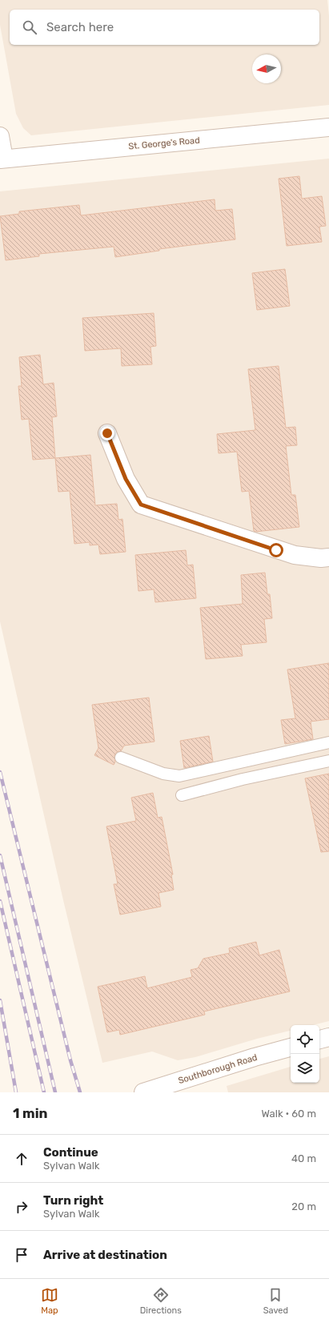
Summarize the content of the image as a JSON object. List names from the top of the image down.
{
  "streets": {
    "street": ["St. George's Road", "Southborough Road"]
  },
  "north": "left",
  "page": {
    "search": "Search here",
    "heading": ["1 min", "Walk · 60 m"],
    "list": [
      ["Continue", "Sylvan Walk", "40 m"],
      ["Turn right", "Sylvan Walk", "20 m"],
      "Arrive at destination"
    ],
    "nav": ["Map", "Directions", "Saved"]
  }
}
